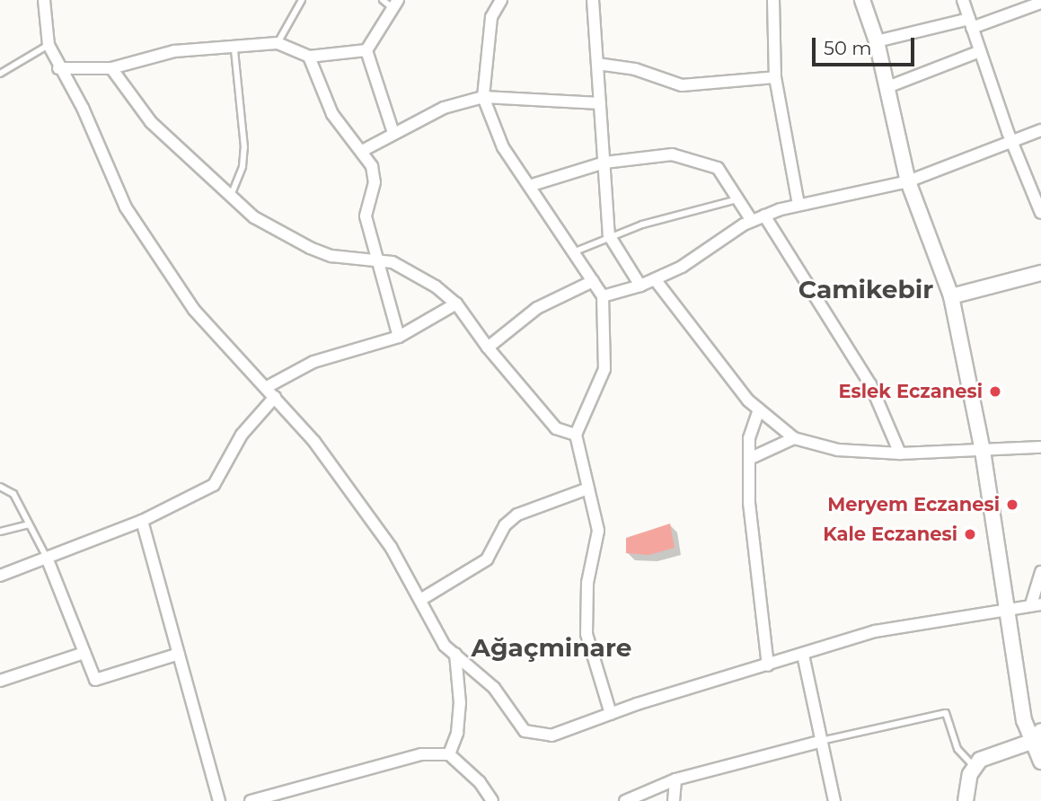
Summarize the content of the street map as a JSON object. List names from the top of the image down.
{
  "districts": ["Camikebir", "Ağaçminare"],
  "places": ["Eslek Eczanesi", "Meryem Eczanesi", "Kale Eczanesi"],
  "scale_bar": "50 m"
}
